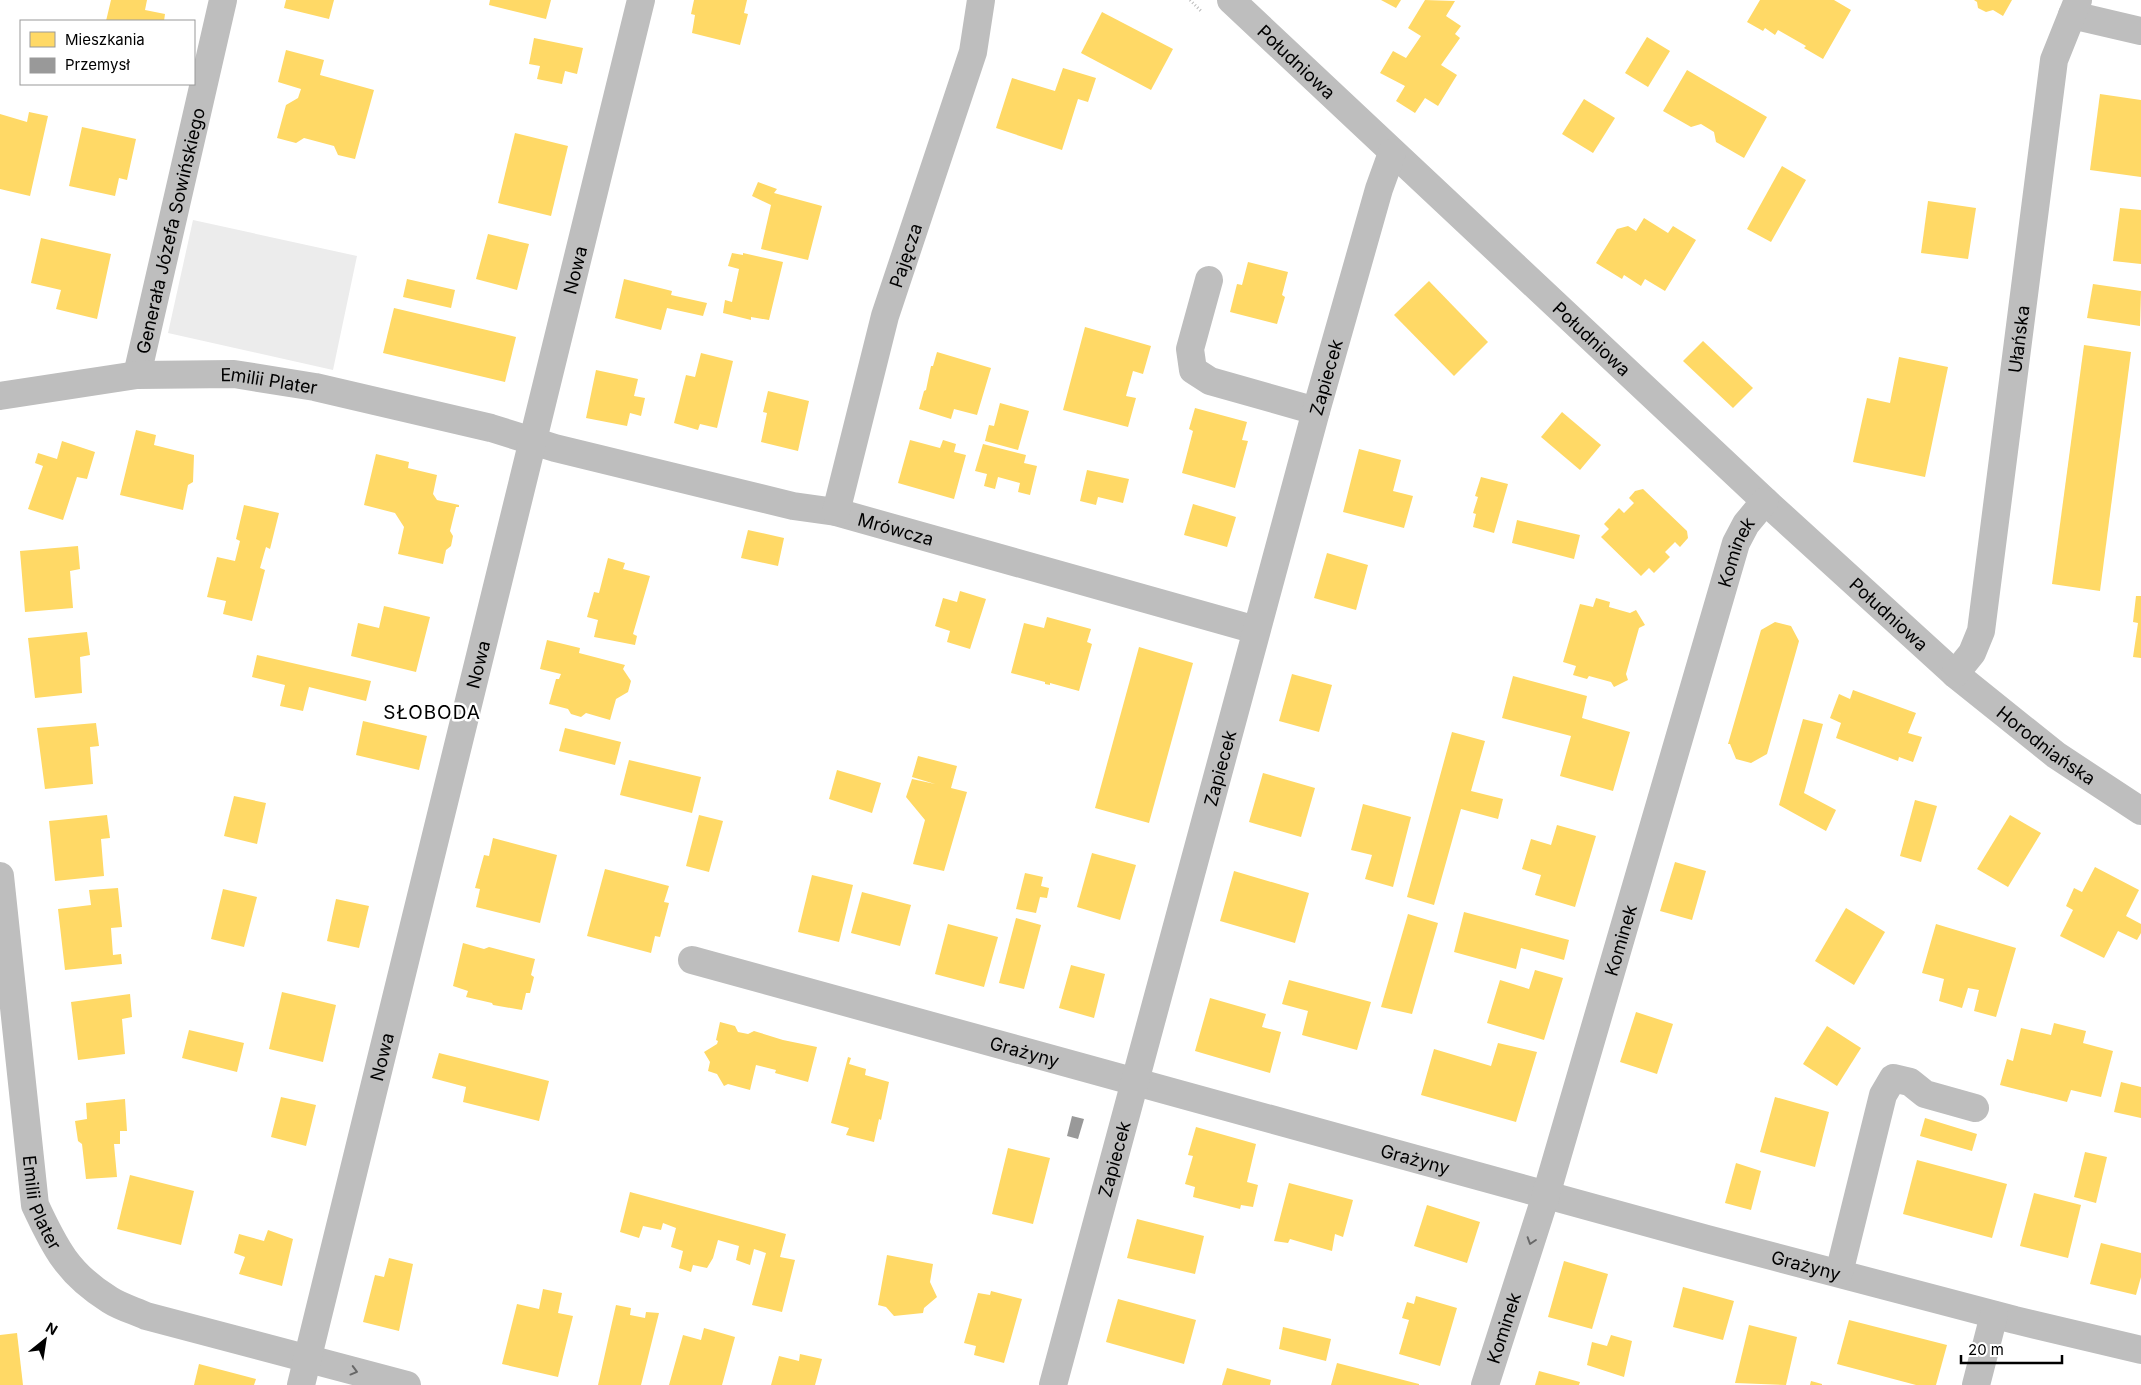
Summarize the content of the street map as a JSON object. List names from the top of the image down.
{
  "streets": {
    "street": [
      "Południowa",
      "Generała Józefa Sowińskiego",
      "Pajęcza",
      "Nowa",
      "Ułańska",
      "Zapiecek",
      "Emilii Plater",
      "Mrówcza",
      "Kominek",
      "Horodniańska",
      "Grażyny"
    ]
  },
  "crossings": [
    ["Południowa", "Ułańska"],
    ["Południowa", "Zapiecek"],
    ["Południowa", "Kominek"],
    ["Południowa", "Horodniańska"],
    ["Generała Józefa Sowińskiego", "Emilii Plater"],
    ["Pajęcza", "Mrówcza"],
    ["Nowa", "Emilii Plater"],
    ["Nowa", "Mrówcza"],
    ["Ułańska", "Horodniańska"],
    ["Zapiecek", "Mrówcza"],
    ["Zapiecek", "Grażyny"],
    ["Emilii Plater", "Mrówcza"],
    ["Kominek", "Grażyny"]
  ],
  "districts": ["SŁOBODA"],
  "legend": ["Mieszkania", "Przemysł"],
  "scale_bar": "20 m",
  "north": "top right"
}
